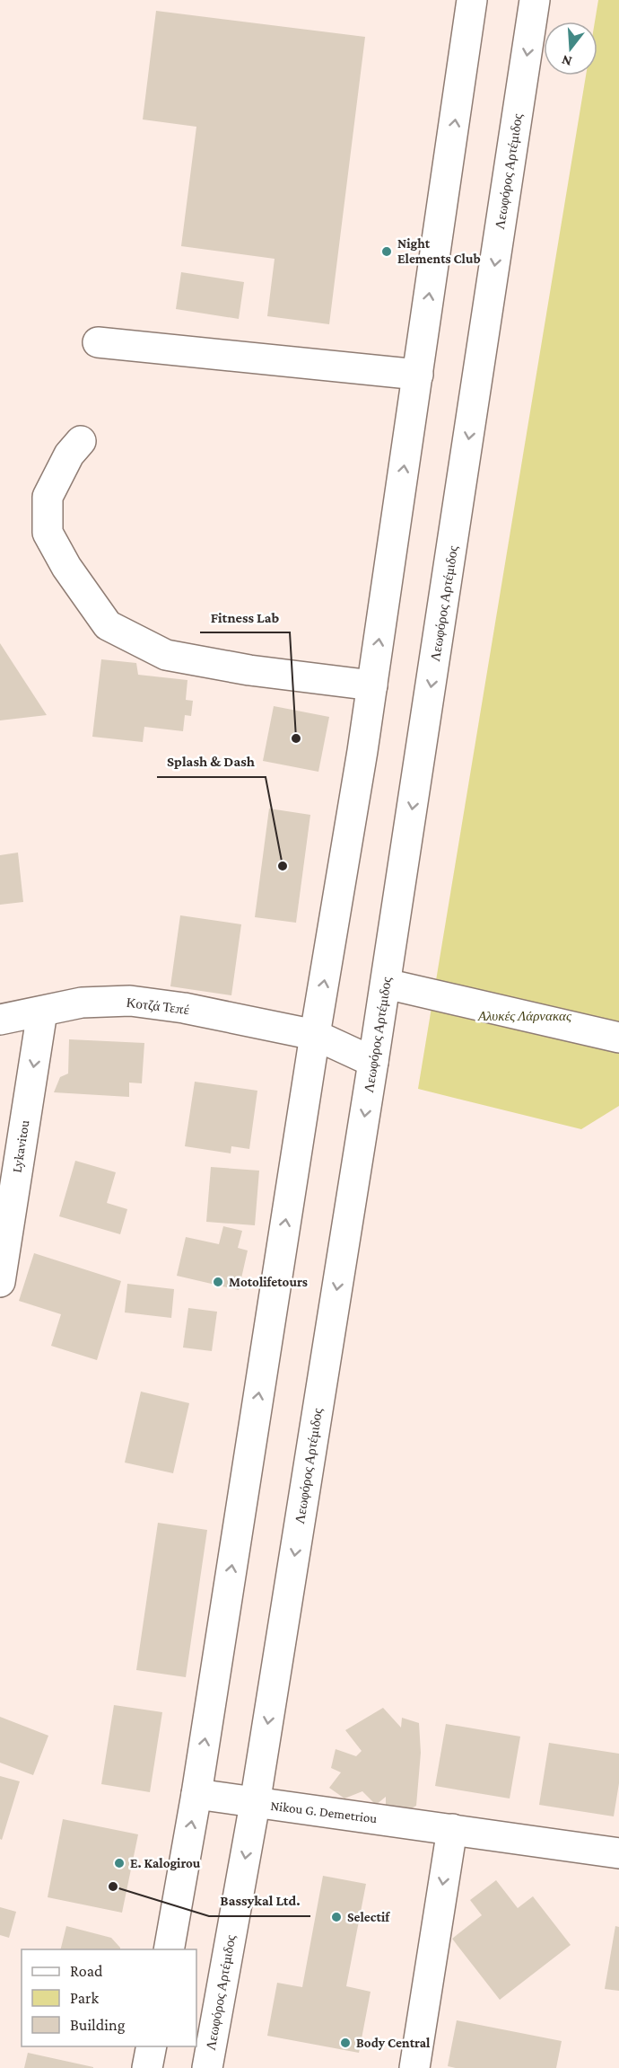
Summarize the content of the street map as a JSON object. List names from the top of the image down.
{
  "streets": {
    "main road": [
      "Λεωφόρος Αρτέμιδος",
      "Κοτζά Τεπέ",
      "Lykavitou",
      "Nikou G. Demetriou"
    ]
  },
  "crossings": [
    ["Λεωφόρος Αρτέμιδος", "Κοτζά Τεπέ"],
    ["Λεωφόρος Αρτέμιδος", "Nikou G. Demetriou"],
    ["Κοτζά Τεπέ", "Lykavitou"]
  ],
  "one_way": ["Lykavitou"],
  "parks": ["Αλυκές Λάρνακας"],
  "places": [
    "Night Elements Club",
    "Fitness Lab",
    "Splash & Dash",
    "Motolifetours",
    "E. Kalogirou",
    "Bassykal Ltd.",
    "Selectif",
    "Body Central"
  ],
  "legend": ["Road", "Park", "Building"],
  "north": "bottom"
}
